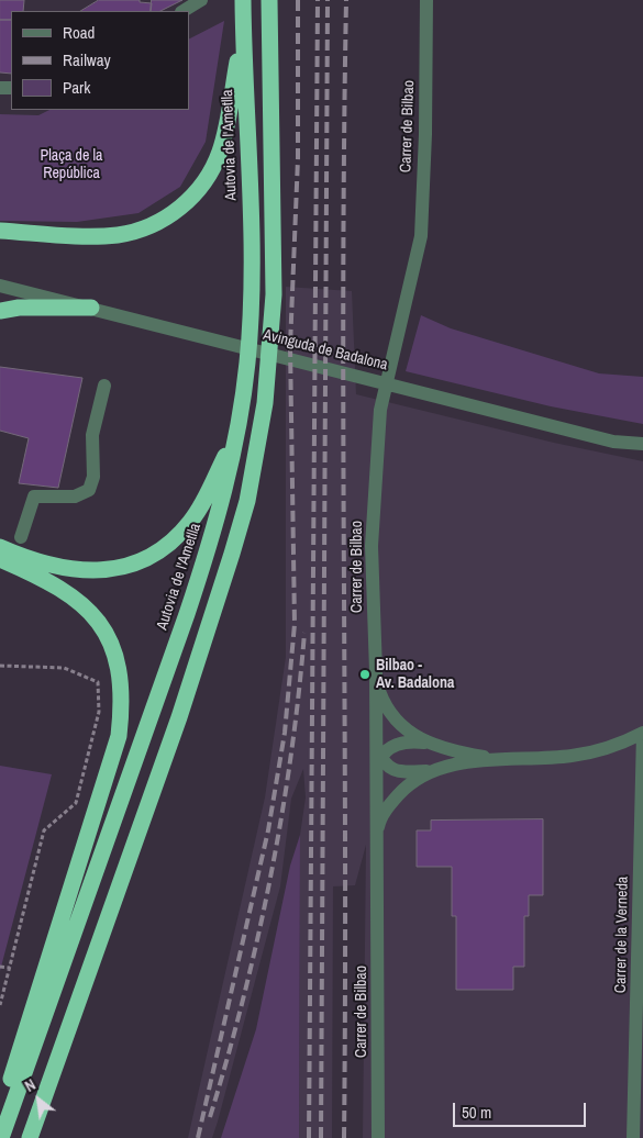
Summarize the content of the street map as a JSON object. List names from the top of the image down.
{
  "streets": {
    "highway": ["Autovia de l'Ametlla"],
    "street": ["Carrer de Bilbao", "Avinguda de Badalona", "Carrer de la Verneda"]
  },
  "parks": ["Plaça de la República"],
  "places": ["Bilbao - Av. Badalona"],
  "legend": ["Road", "Railway", "Park"],
  "scale_bar": "50 m",
  "north": "top left"
}
